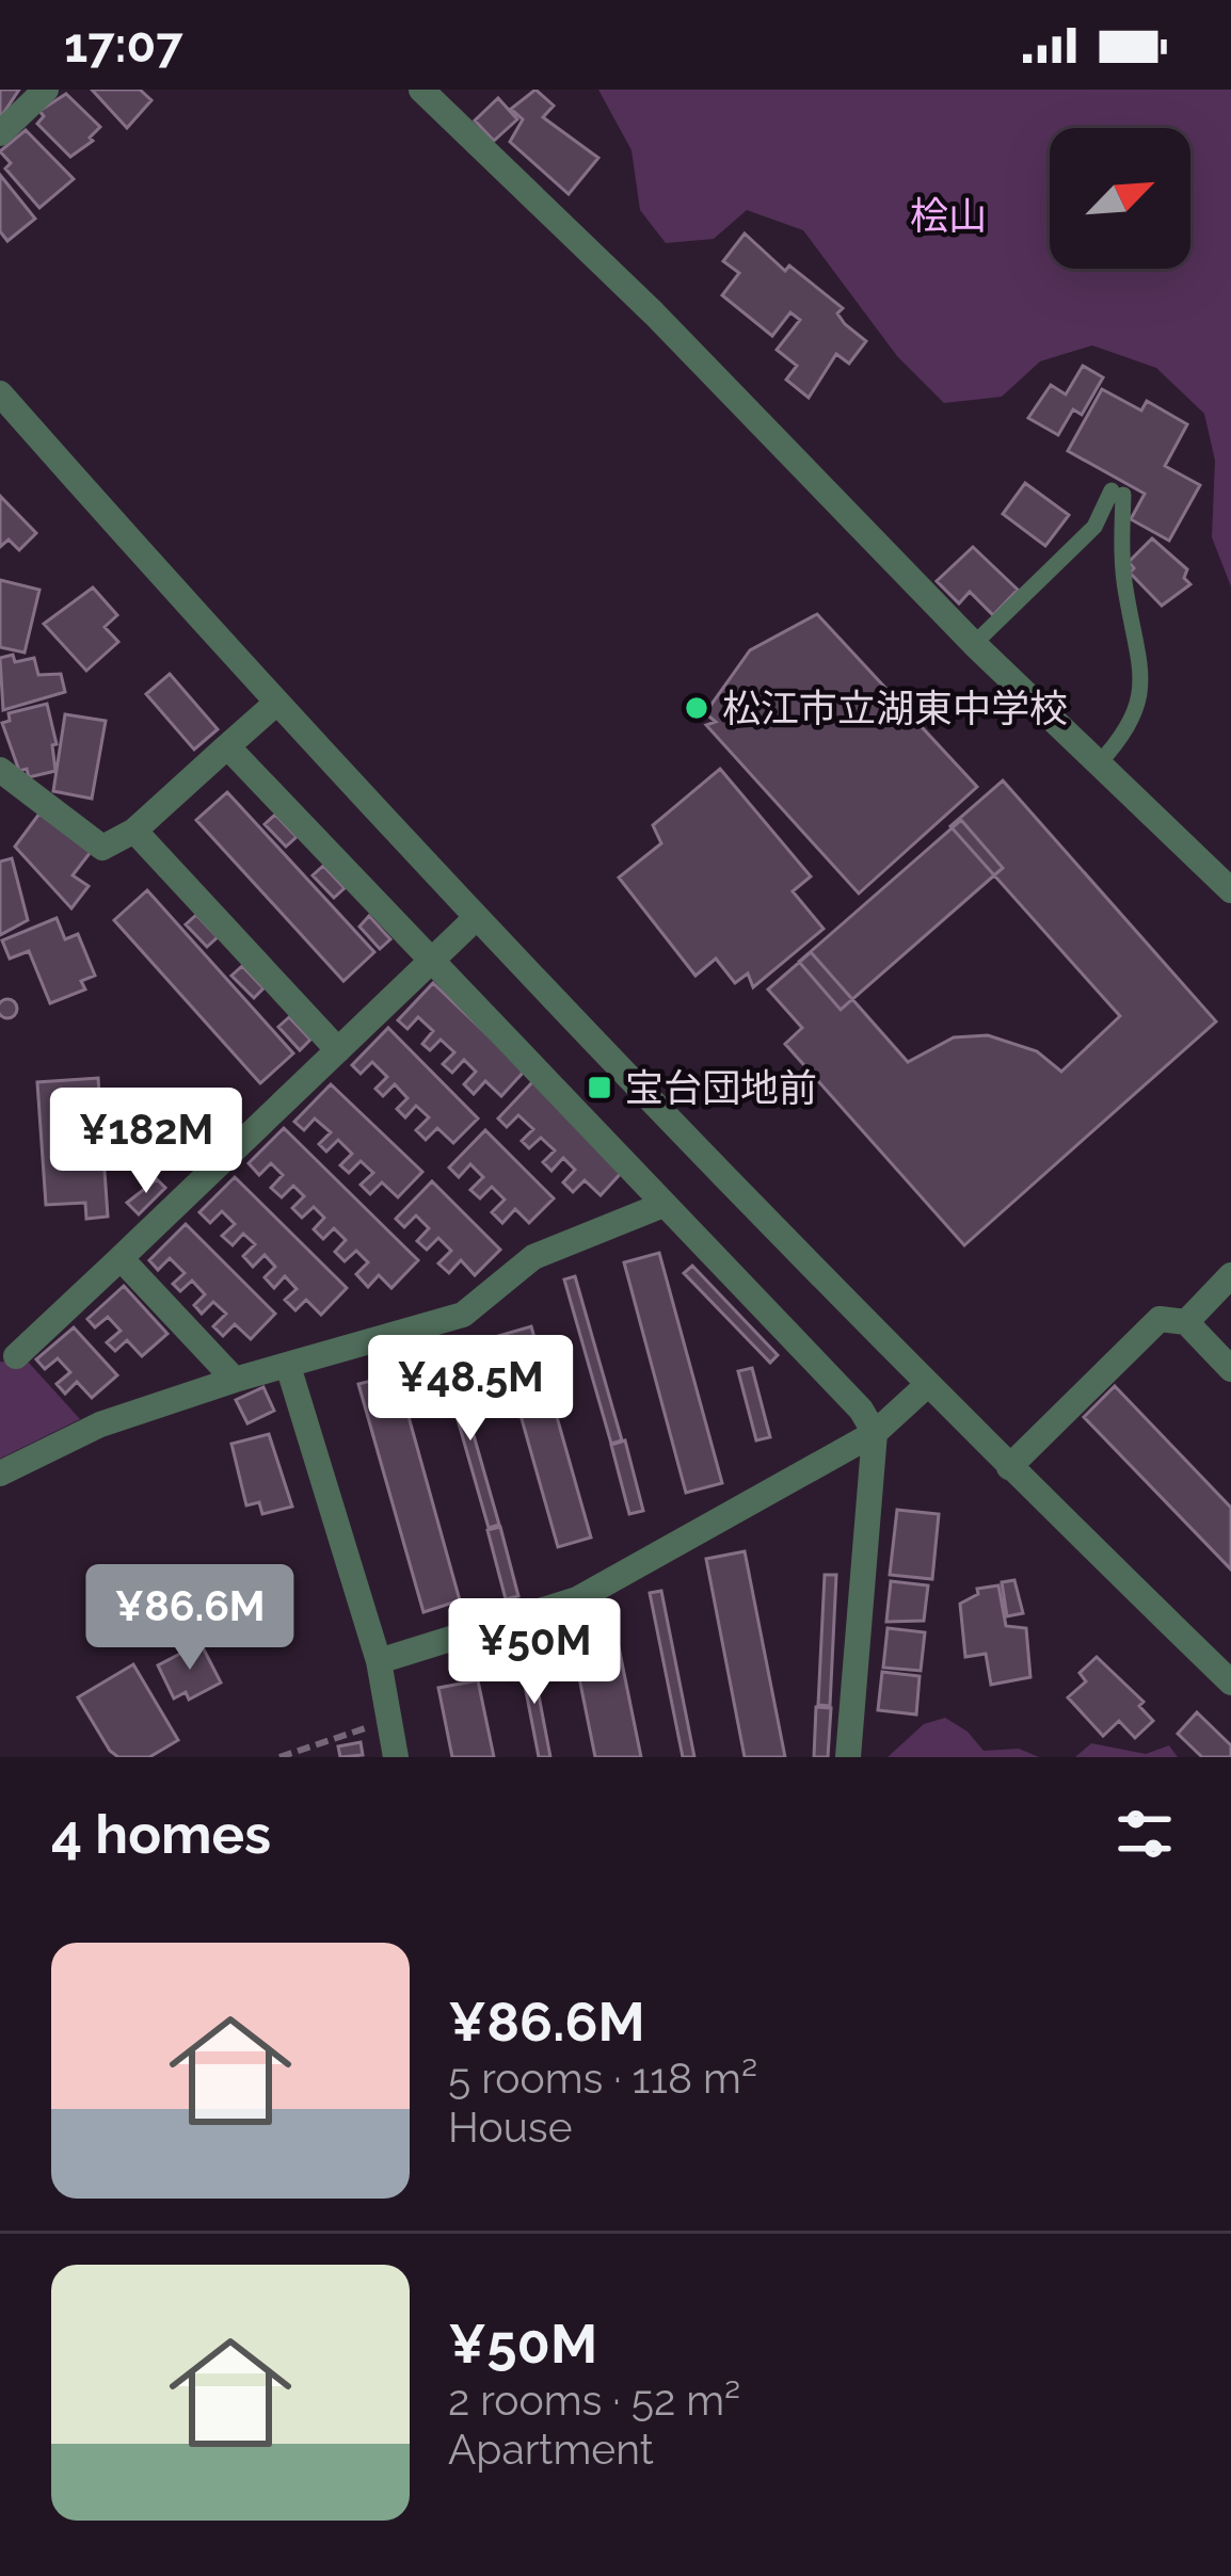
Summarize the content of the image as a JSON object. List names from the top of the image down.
{
  "parks": ["桧山"],
  "places": {
    "other": ["松江市立湖東中学校"],
    "transit": ["宝台団地前"]
  },
  "north": "top right",
  "page": {
    "status": "17:07",
    "price": [
      "¥182M",
      "¥48.5M",
      "¥86.6M",
      "¥50M"
    ],
    "heading": "4 homes",
    "list": [
      {
        "name": "¥86.6M",
        "note": "5 rooms · 118 m² · House"
      },
      {
        "name": "¥50M",
        "note": "2 rooms · 52 m² · Apartment"
      }
    ]
  }
}
